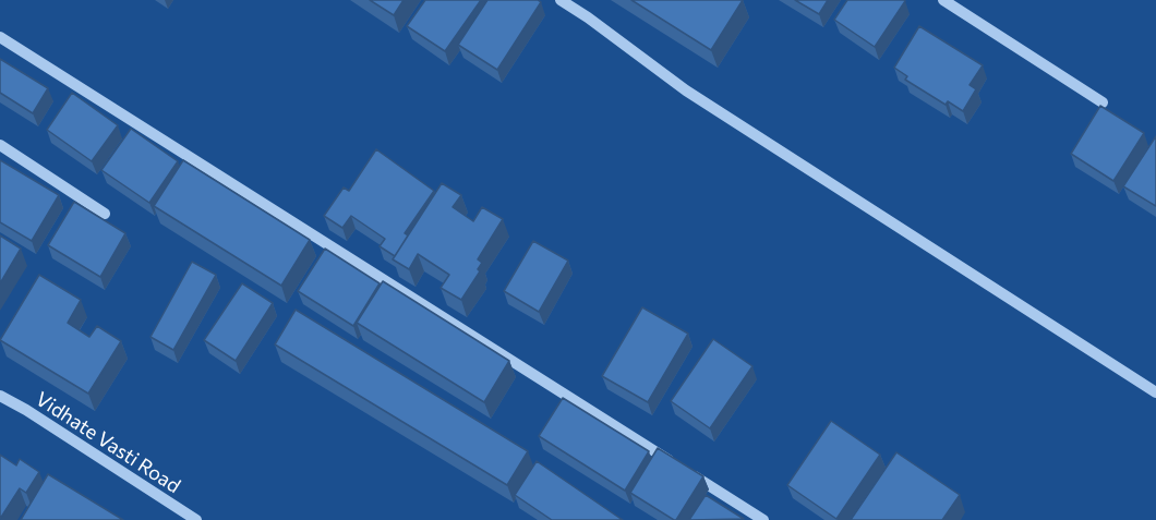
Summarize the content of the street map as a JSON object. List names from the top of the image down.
{
  "streets": {
    "street": ["Vidhate Vasti Road"]
  }
}
